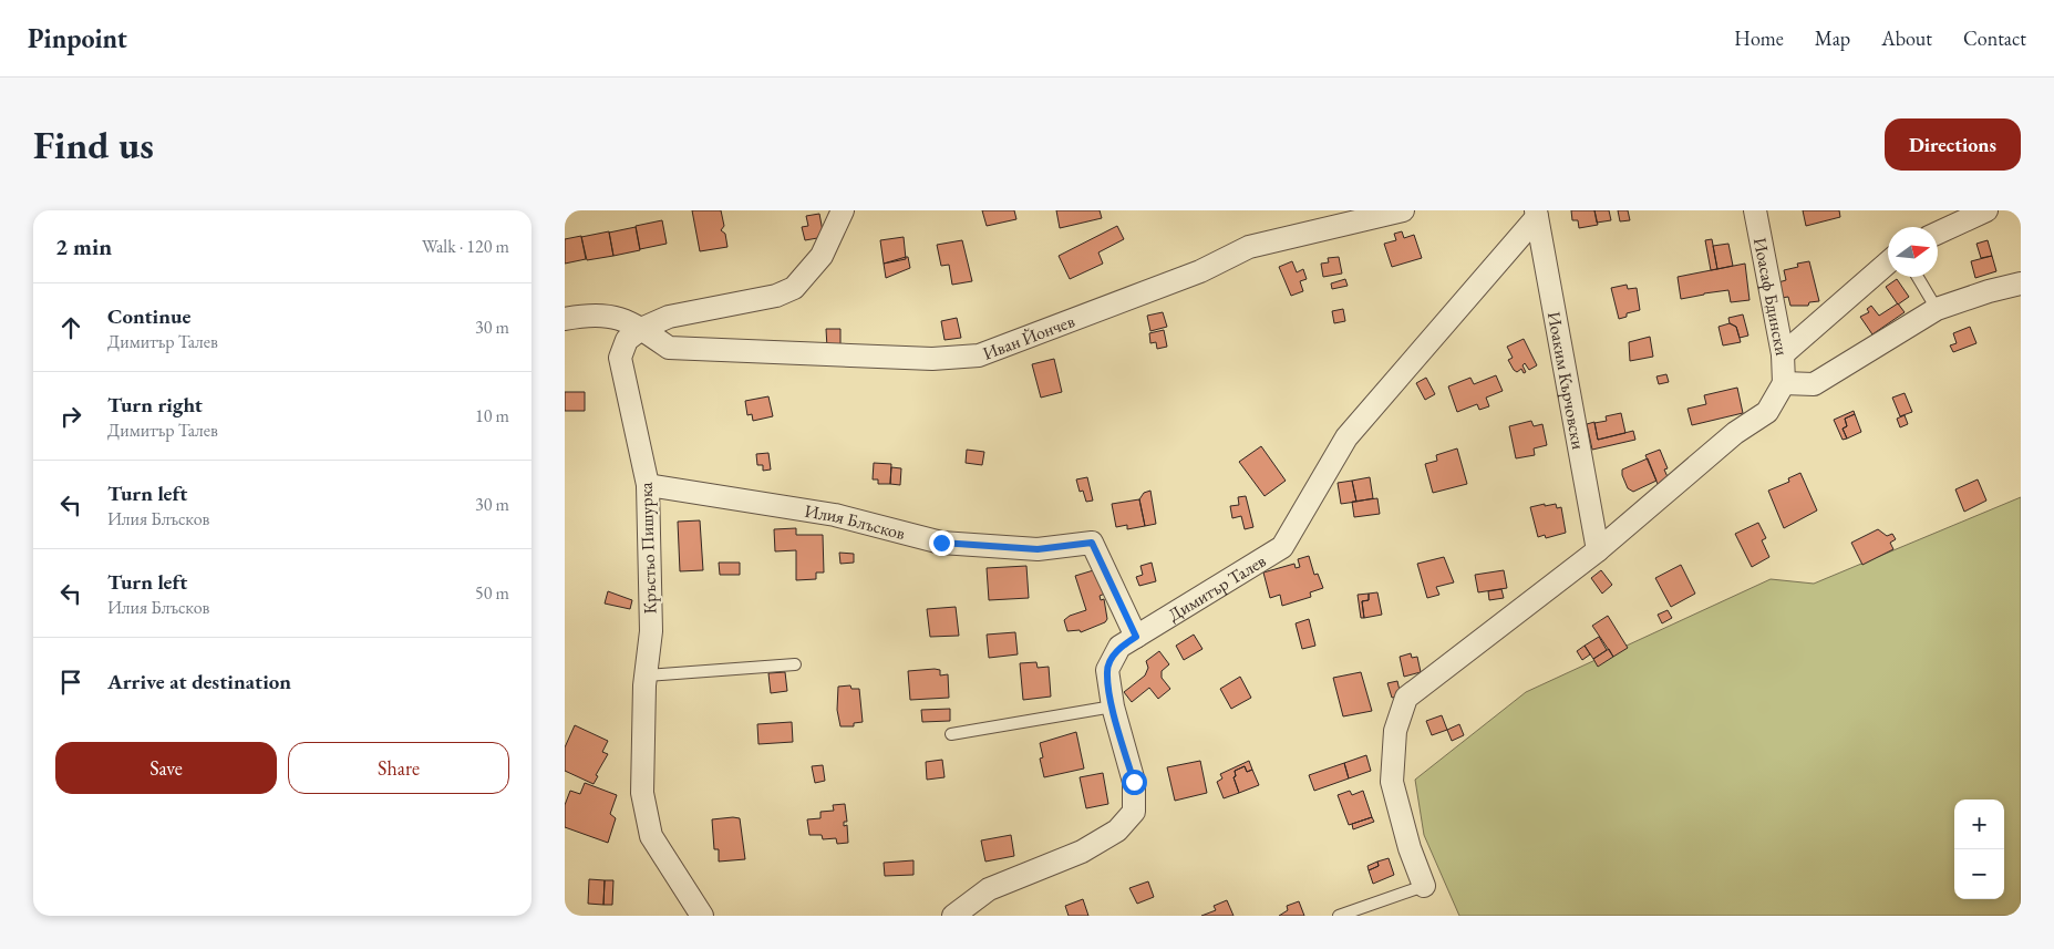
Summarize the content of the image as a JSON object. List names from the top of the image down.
{
  "streets": {
    "street": [
      "Иоасаф Бдински",
      "Иван Йончев",
      "Иоаким Кърчовски",
      "Илия Блъсков",
      "Кръстьо Пишурка",
      "Димитър Талев"
    ]
  },
  "crossings": [
    ["Иван Йончев", "Кръстьо Пишурка"],
    ["Иоаким Кърчовски", "Димитър Талев"],
    ["Илия Блъсков", "Кръстьо Пишурка"],
    ["Илия Блъсков", "Димитър Талев"]
  ],
  "north": "right",
  "page": {
    "header": "Pinpoint",
    "nav": [
      "Home",
      "Map",
      "About",
      "Contact"
    ],
    "buttons": [
      "Directions",
      ["Save", "Share"]
    ],
    "title": "Find us",
    "heading": ["2 min", "Walk · 120 m"],
    "list": [
      ["Continue", "Димитър Талев", "30 m"],
      ["Turn right", "Димитър Талев", "10 m"],
      ["Turn left", "Илия Блъсков", "30 m"],
      ["Turn left", "Илия Блъсков", "50 m"],
      "Arrive at destination"
    ],
    "map_buttons": ["+", "−"]
  }
}
